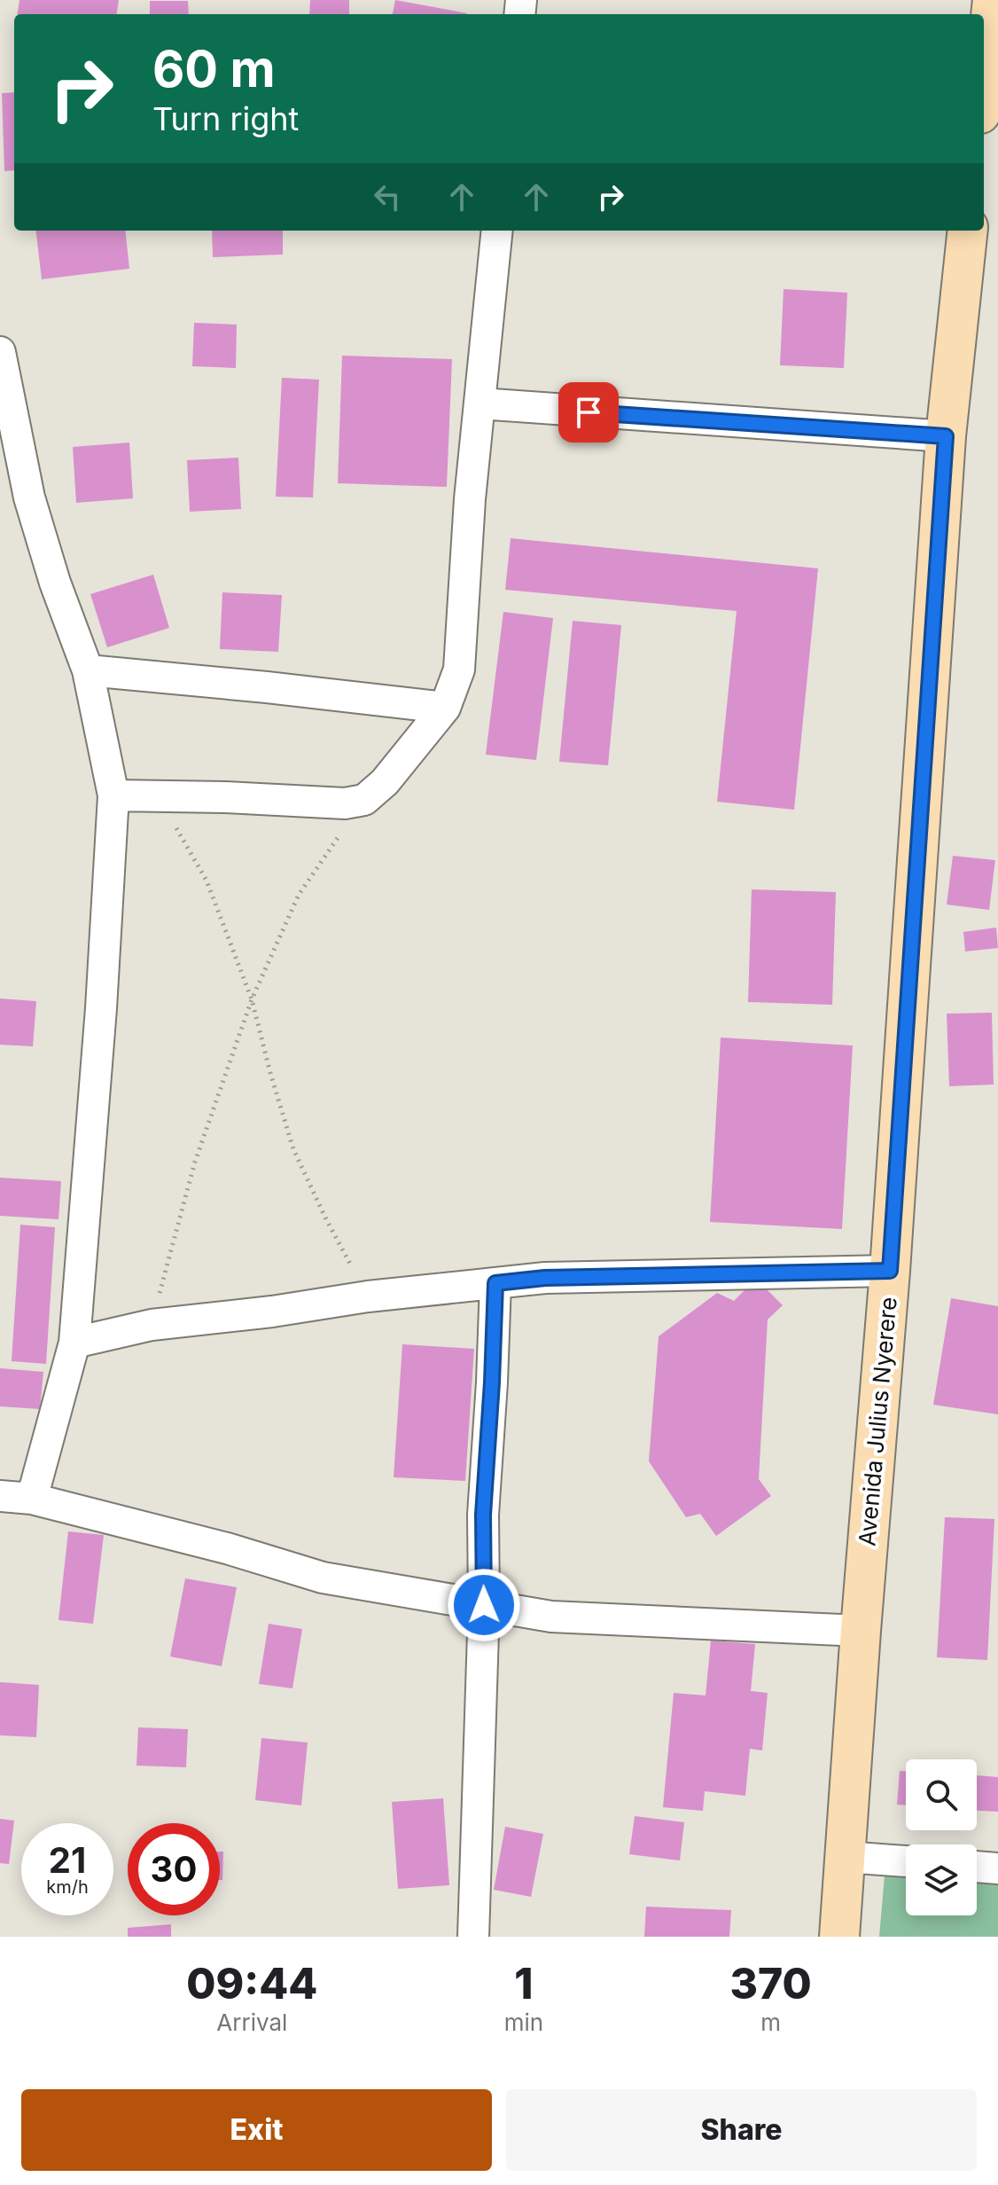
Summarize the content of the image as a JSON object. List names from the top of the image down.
{
  "streets": {
    "street": ["Avenida Julius Nyerere"]
  },
  "page": {
    "turn": ["60 m", "Turn right"],
    "speed": "21 km/h",
    "limit": "30",
    "eta": [
      "09:44",
      "Arrival",
      "1",
      "min",
      "370",
      "m"
    ],
    "buttons": ["Exit", "Share"]
  }
}
